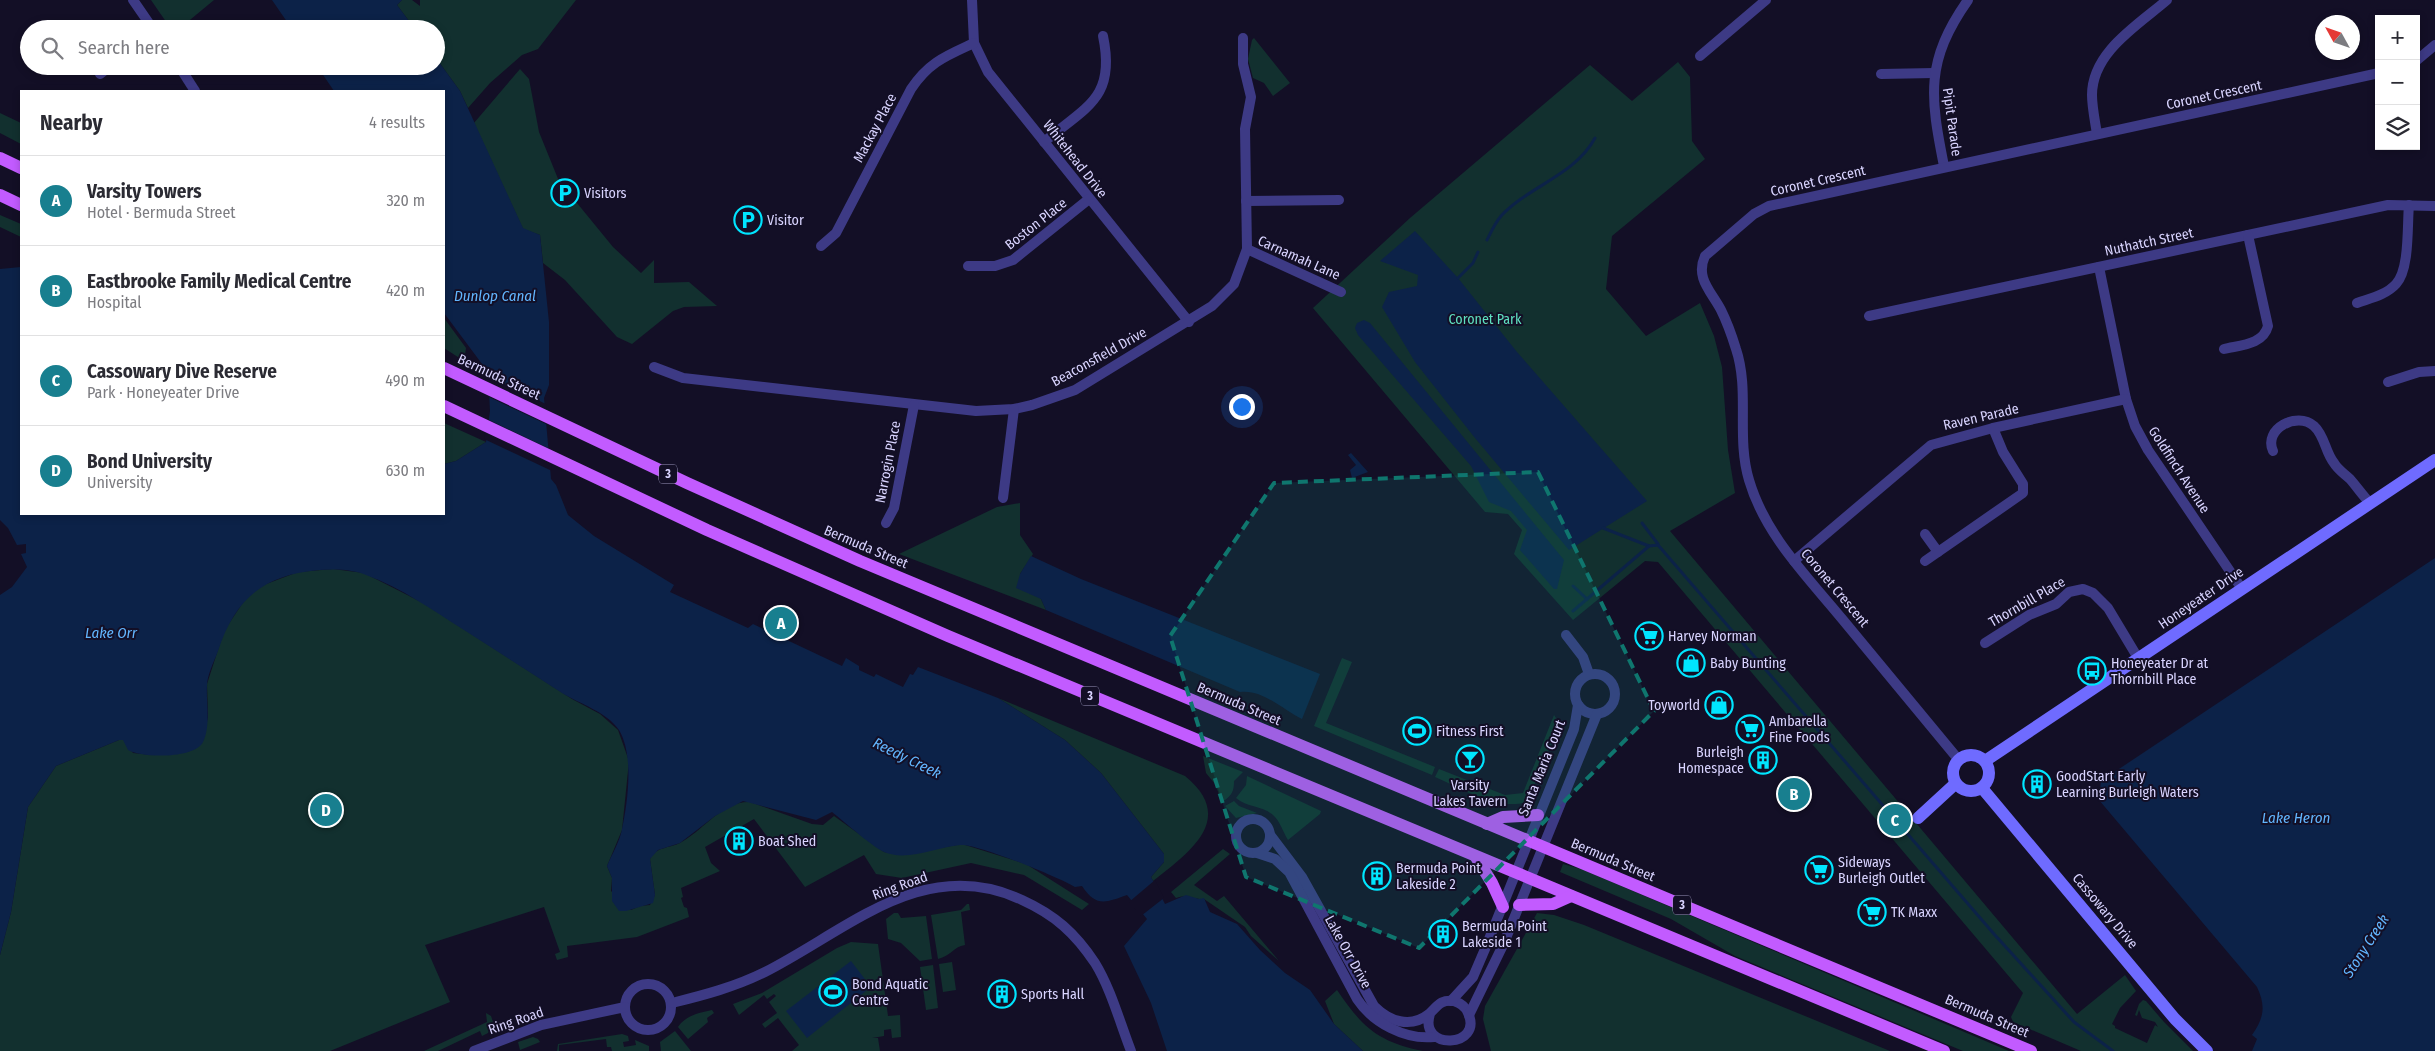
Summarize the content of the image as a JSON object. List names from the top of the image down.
{
  "streets": {
    "main road": ["Bermuda Street", "3"],
    "street": [
      "Coronet Crescent",
      "Pipit Parade",
      "Mackay Place",
      "Whitehead Drive",
      "Boston Place",
      "Nuthatch Street",
      "Carnamah Lane",
      "Beaconsfield Drive",
      "Raven Parade",
      "Narrogin Place",
      "Goldfinch Avenue",
      "Honeyeater Drive",
      "Thornbill Place",
      "Santa Maria Court",
      "Ring Road",
      "Cassowary Drive",
      "Lake Orr Drive"
    ]
  },
  "crossings": [
    ["Coronet Crescent", "Pipit Parade"],
    ["Coronet Crescent", "Raven Parade"],
    ["Coronet Crescent", "Honeyeater Drive"],
    ["Coronet Crescent", "Cassowary Drive"],
    ["Mackay Place", "Whitehead Drive"],
    ["Whitehead Drive", "Boston Place"],
    ["Whitehead Drive", "Beaconsfield Drive"],
    ["Nuthatch Street", "Goldfinch Avenue"],
    ["Carnamah Lane", "Beaconsfield Drive"],
    ["Beaconsfield Drive", "Narrogin Place"],
    ["Bermuda Street", "Santa Maria Court"],
    ["Raven Parade", "Goldfinch Avenue"],
    ["Goldfinch Avenue", "Honeyeater Drive"],
    ["Honeyeater Drive", "Thornbill Place"],
    ["Honeyeater Drive", "Cassowary Drive"]
  ],
  "water": [
    "Dunlop Canal",
    "Lake Orr",
    "Reedy Creek",
    "Lake Heron",
    "Stony Creek"
  ],
  "parks": ["Coronet Park"],
  "places": {
    "parking": ["Visitors", "Visitor"],
    "supermarket": [
      "Harvey Norman",
      "Ambarella Fine Foods",
      "Sideways Burleigh Outlet",
      "TK Maxx"
    ],
    "shop": ["Baby Bunting", "Toyworld"],
    "bus stop": ["Honeyeater Dr at Thornbill Place"],
    "sports": ["Fitness First", "Bond Aquatic Centre"],
    "bar": ["Varsity Lakes Tavern"],
    "building": [
      "Burleigh Homespace",
      "GoodStart Early Learning Burleigh Waters",
      "Boat Shed",
      "Bermuda Point Lakeside 2",
      "Bermuda Point Lakeside 1",
      "Sports Hall"
    ]
  },
  "north": "top left",
  "page": {
    "map_buttons": ["+", "−"],
    "search": "Search here",
    "heading": ["Nearby", "4 results"],
    "list": [
      {
        "mark": "A",
        "name": "Varsity Towers",
        "note": "Hotel · Bermuda Street",
        "value": "320 m"
      },
      {
        "mark": "B",
        "name": "Eastbrooke Family Medical Centre",
        "note": "Hospital",
        "value": "420 m"
      },
      {
        "mark": "C",
        "name": "Cassowary Dive Reserve",
        "note": "Park · Honeyeater Drive",
        "value": "490 m"
      },
      {
        "mark": "D",
        "name": "Bond University",
        "note": "University",
        "value": "630 m"
      }
    ],
    "pins": [
      "A",
      "B",
      "D",
      "C"
    ]
  }
}
